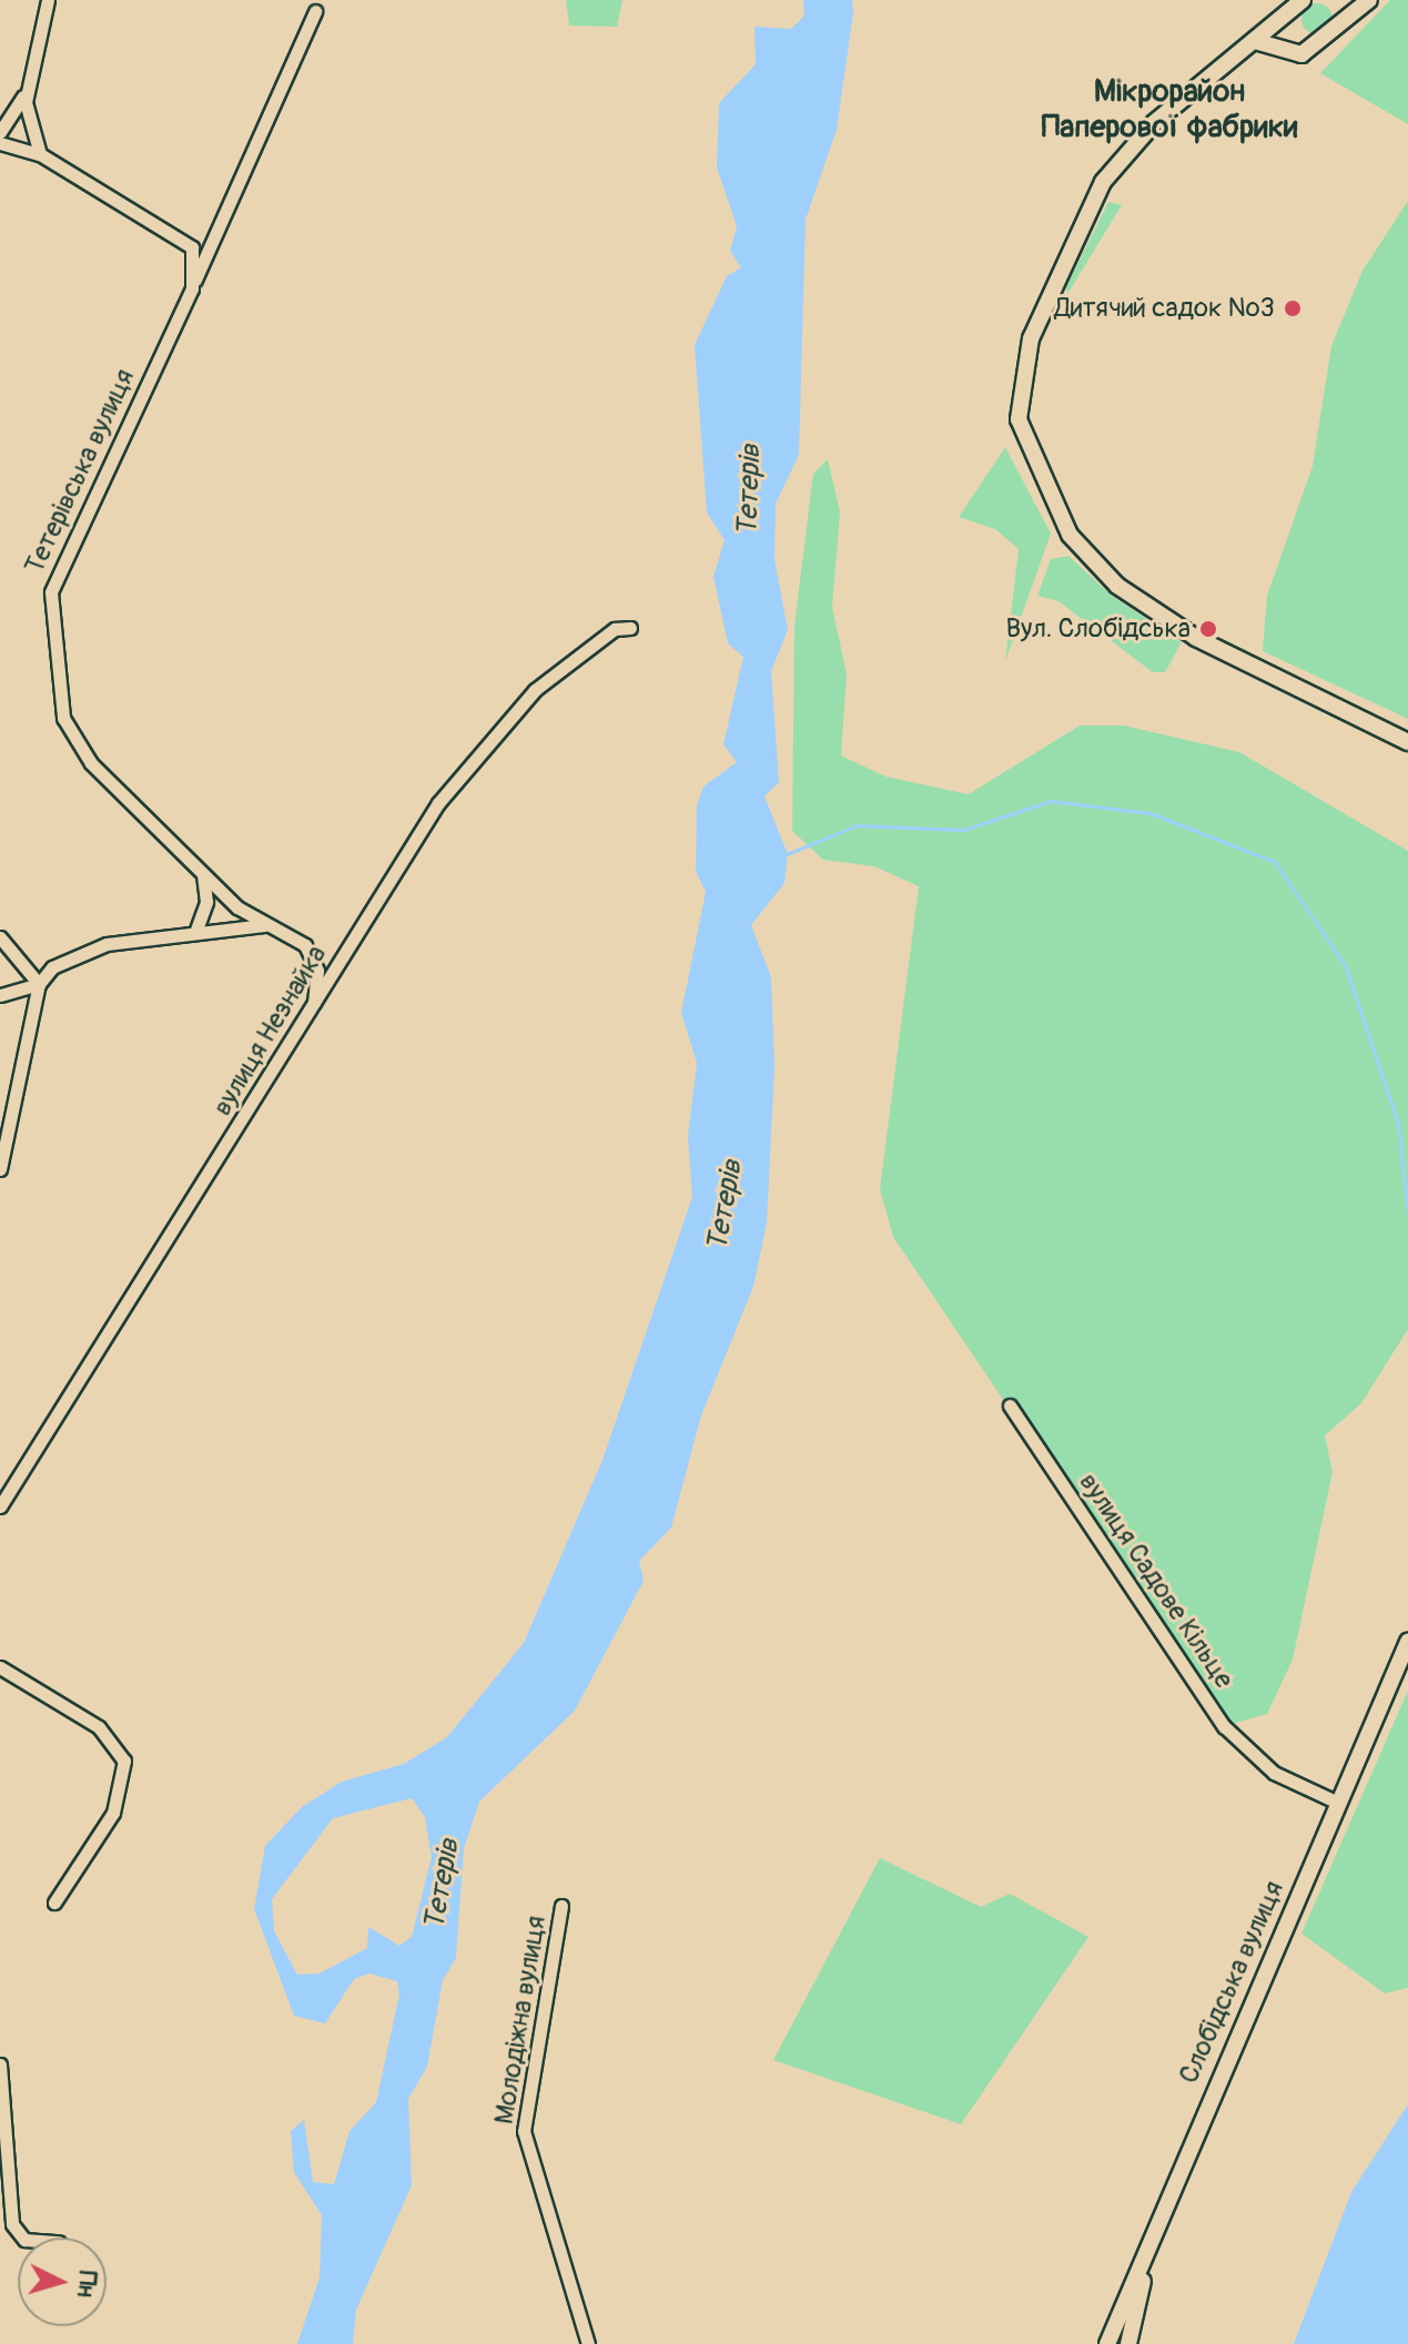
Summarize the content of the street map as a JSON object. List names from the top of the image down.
{
  "streets": {
    "street": [
      "Тетерівська вулиця",
      "вулиця Незнайка",
      "вулиця Садове Кільце",
      "Слобідська вулиця",
      "Молодіжна вулиця"
    ]
  },
  "crossings": [
    ["Тетерівська вулиця", "вулиця Незнайка"],
    ["вулиця Садове Кільце", "Слобідська вулиця"]
  ],
  "districts": ["Мікрорайон Паперової фабрики"],
  "water": ["Тетерів"],
  "places": ["Дитячий садок №3", "Вул. Слобідська"],
  "north": "right"
}
